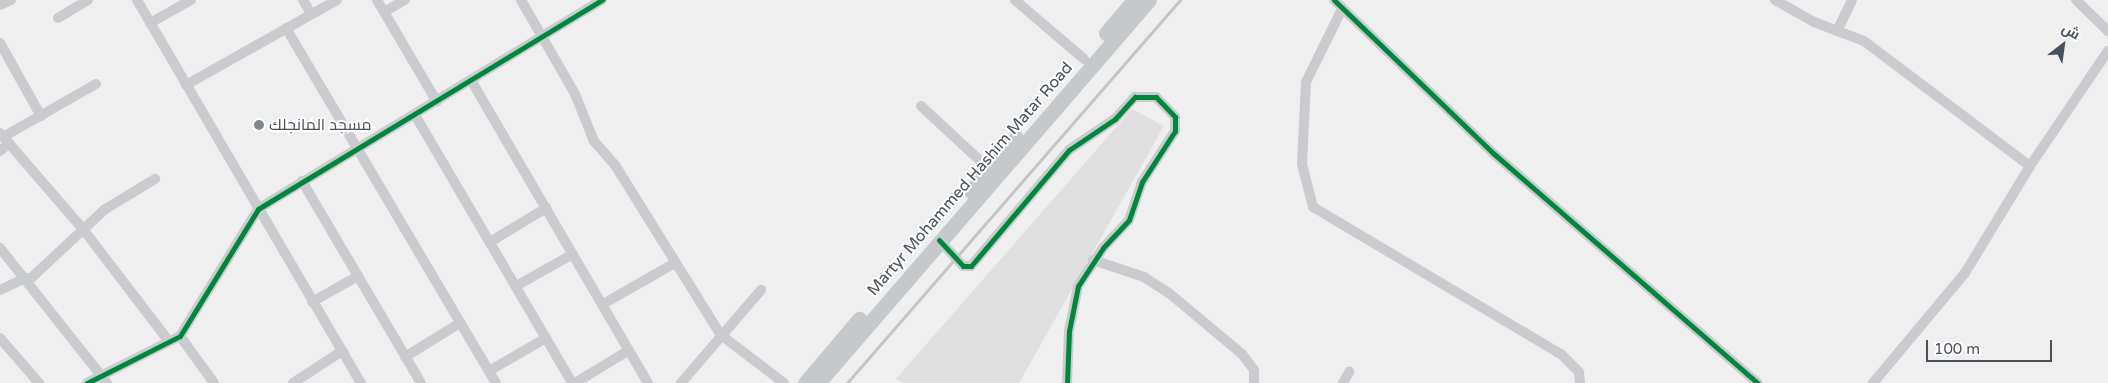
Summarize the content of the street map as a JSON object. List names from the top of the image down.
{
  "streets": {
    "main road": ["Martyr Mohammed Hashim Matar Road"]
  },
  "places": ["مسجد المانجلك"],
  "scale_bar": "100 m",
  "north": "top right"
}
